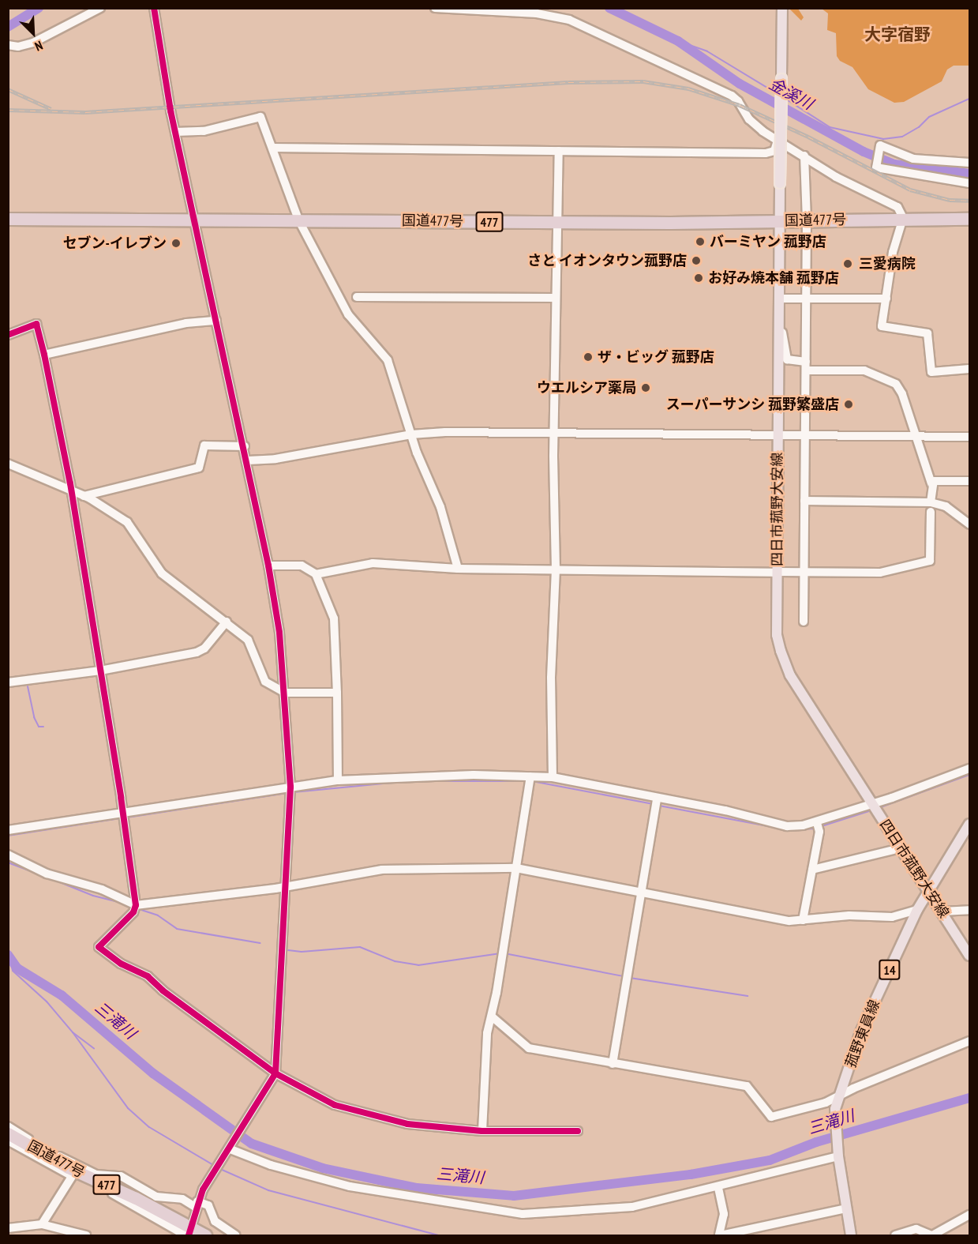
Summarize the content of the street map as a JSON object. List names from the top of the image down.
{
  "streets": {
    "highway": ["国道477号", "477"],
    "main road": ["四日市菰野大安線", "14", "菰野東員線"]
  },
  "crossings": [
    ["国道477号", "四日市菰野大安線"],
    ["四日市菰野大安線", "菰野東員線"]
  ],
  "districts": ["大字宿野"],
  "water": ["金溪川", "三滝川"],
  "places": [
    "バーミヤン 菰野店",
    "セブン-イレブン",
    "さと イオンタウン菰野店",
    "三愛病院",
    "お好み焼本舗 菰野店",
    "ザ・ビッグ 菰野店",
    "ウエルシア薬局",
    "スーパーサンシ 菰野繁盛店"
  ],
  "north": "bottom right"
}
